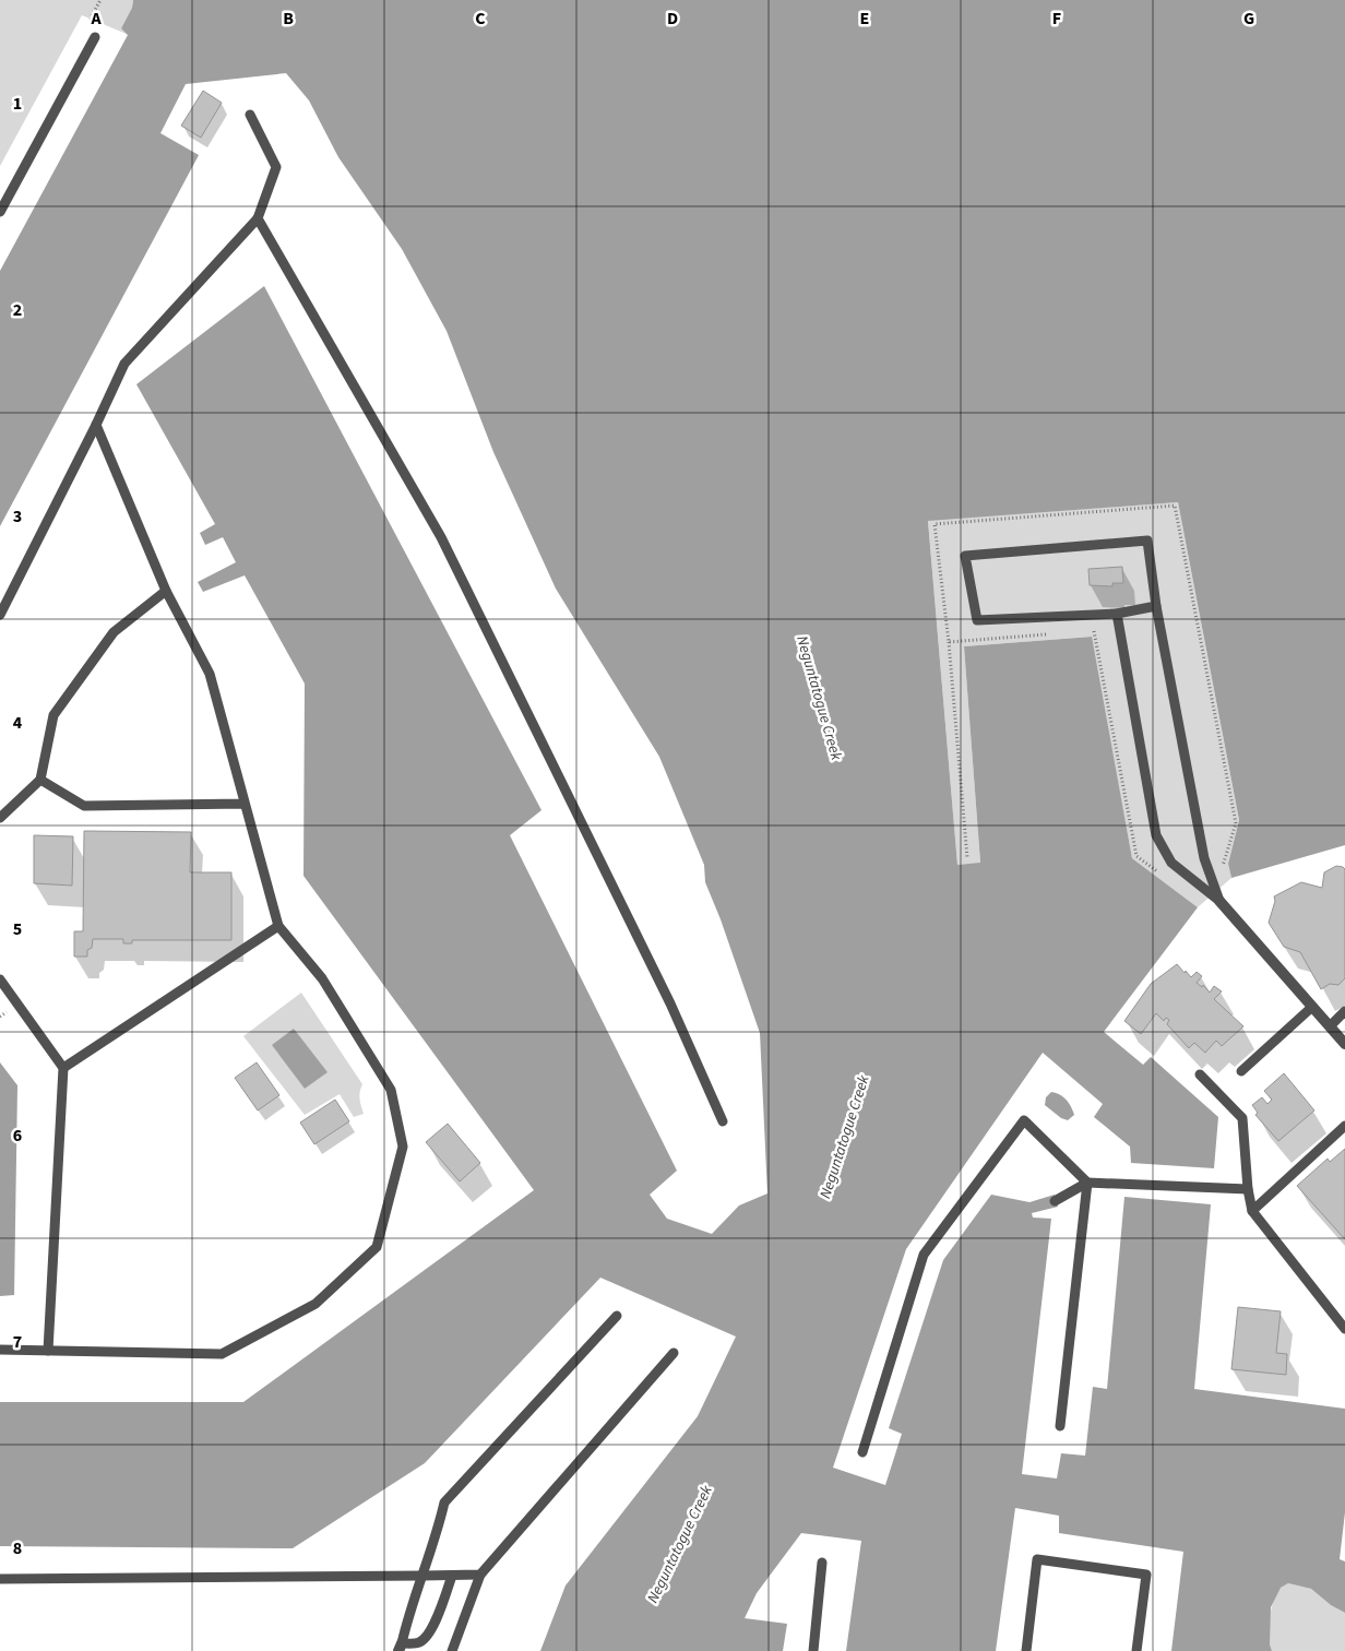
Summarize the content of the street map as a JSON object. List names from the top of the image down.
{
  "water": ["Neguntatogue Creek"],
  "grid": {
    "columns": [
      "A",
      "B",
      "C",
      "D",
      "E",
      "F",
      "G"
    ],
    "rows": [
      "1",
      "2",
      "3",
      "4",
      "5",
      "6",
      "7",
      "8"
    ]
  }
}
